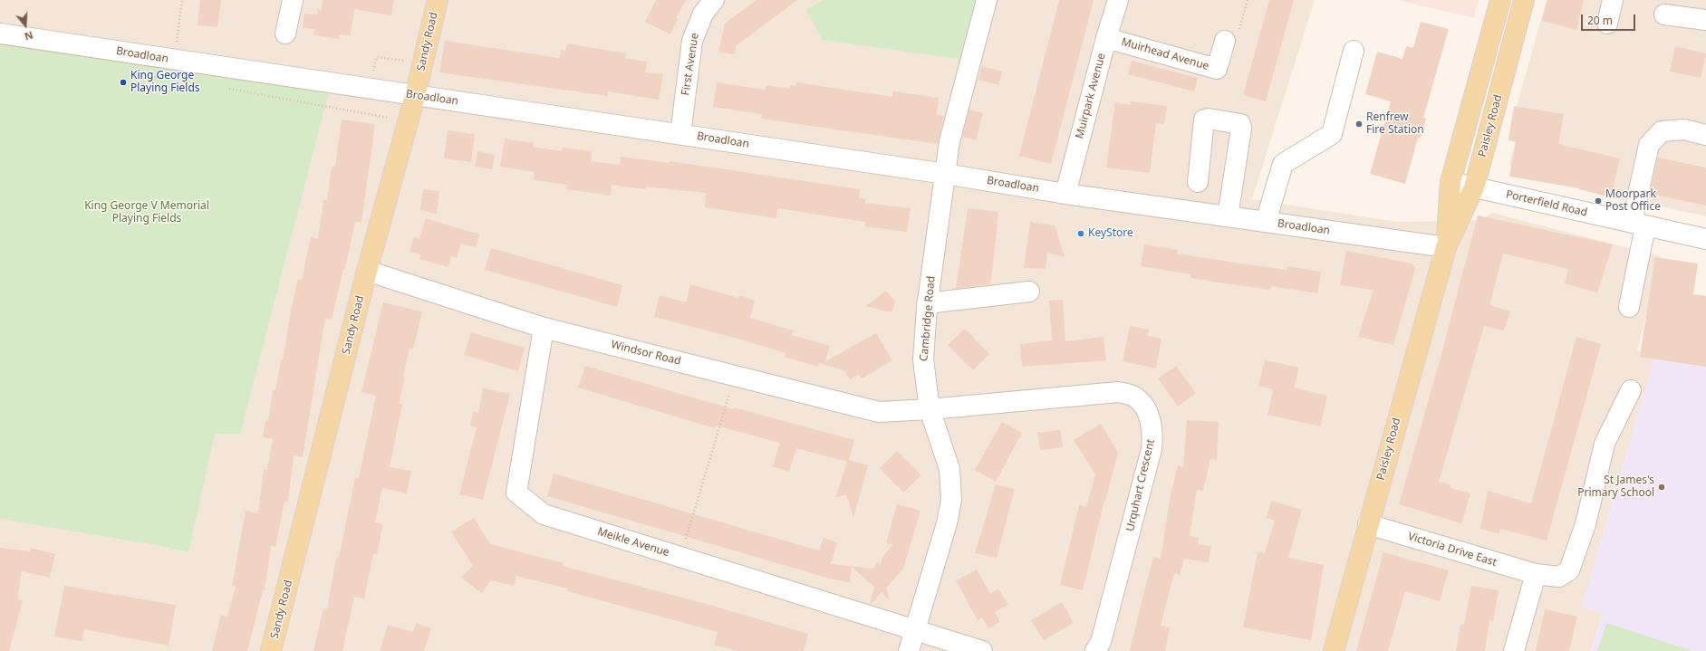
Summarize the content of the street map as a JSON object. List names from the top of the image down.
{
  "streets": {
    "main road": ["Sandy Road", "Paisley Road"],
    "street": [
      "Muirhead Avenue",
      "Broadloan",
      "First Avenue",
      "Muirpark Avenue",
      "Porterfield Road",
      "Cambridge Road",
      "Windsor Road",
      "Urquhart Crescent",
      "Meikle Avenue",
      "Victoria Drive East"
    ]
  },
  "crossings": [
    ["Sandy Road", "Broadloan"],
    ["Sandy Road", "Windsor Road"],
    ["Muirhead Avenue", "Muirpark Avenue"],
    ["Broadloan", "First Avenue"],
    ["Broadloan", "Muirpark Avenue"],
    ["Broadloan", "Paisley Road"],
    ["Broadloan", "Cambridge Road"],
    ["Paisley Road", "Porterfield Road"],
    ["Paisley Road", "Victoria Drive East"],
    ["Cambridge Road", "Windsor Road"],
    ["Cambridge Road", "Urquhart Crescent"],
    ["Cambridge Road", "Meikle Avenue"],
    ["Windsor Road", "Urquhart Crescent"],
    ["Windsor Road", "Meikle Avenue"]
  ],
  "parks": ["King George V Memorial Playing Fields"],
  "places": [
    "King George Playing Fields",
    "Renfrew Fire Station",
    "Moorpark Post Office",
    "KeyStore",
    "St James's Primary School"
  ],
  "scale_bar": "20 m",
  "north": "bottom"
}
